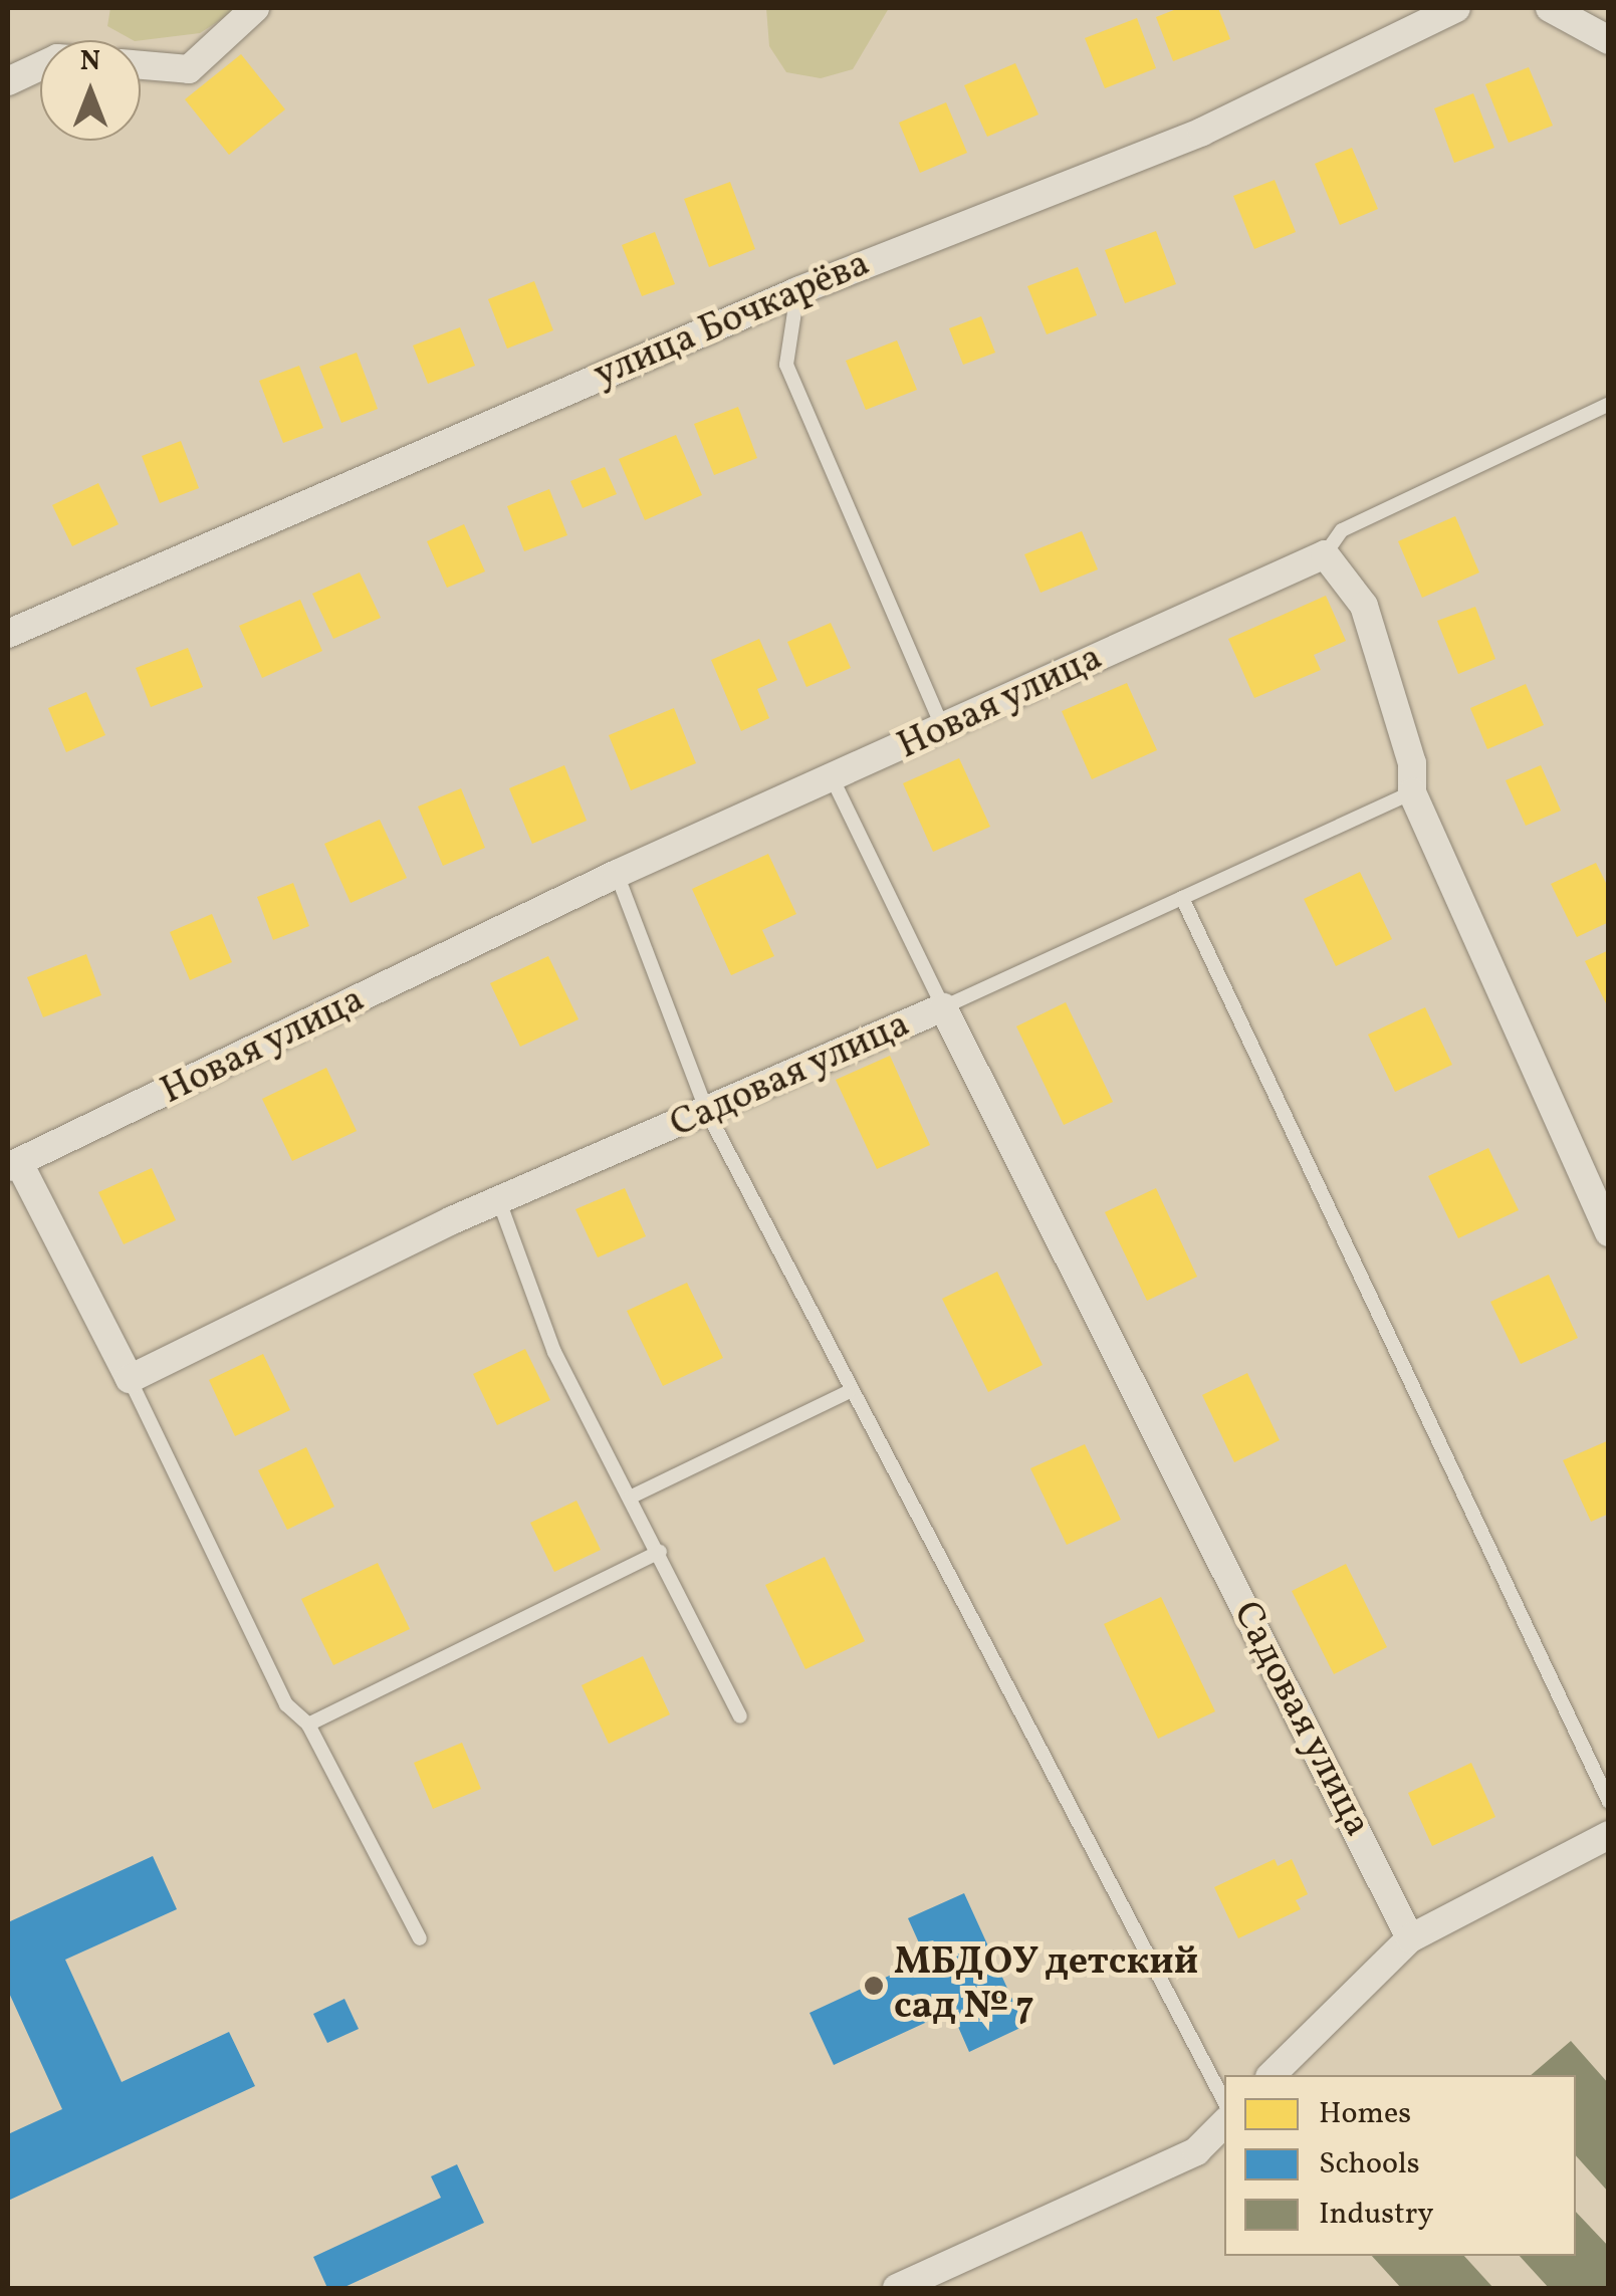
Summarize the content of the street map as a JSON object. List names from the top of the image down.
{
  "streets": {
    "street": ["улица Бочкарёва", "Новая улица", "Садовая улица"]
  },
  "places": ["МБДОУ детский сад № 7"],
  "legend": ["Homes", "Schools", "Industry"],
  "north": "top"
}
